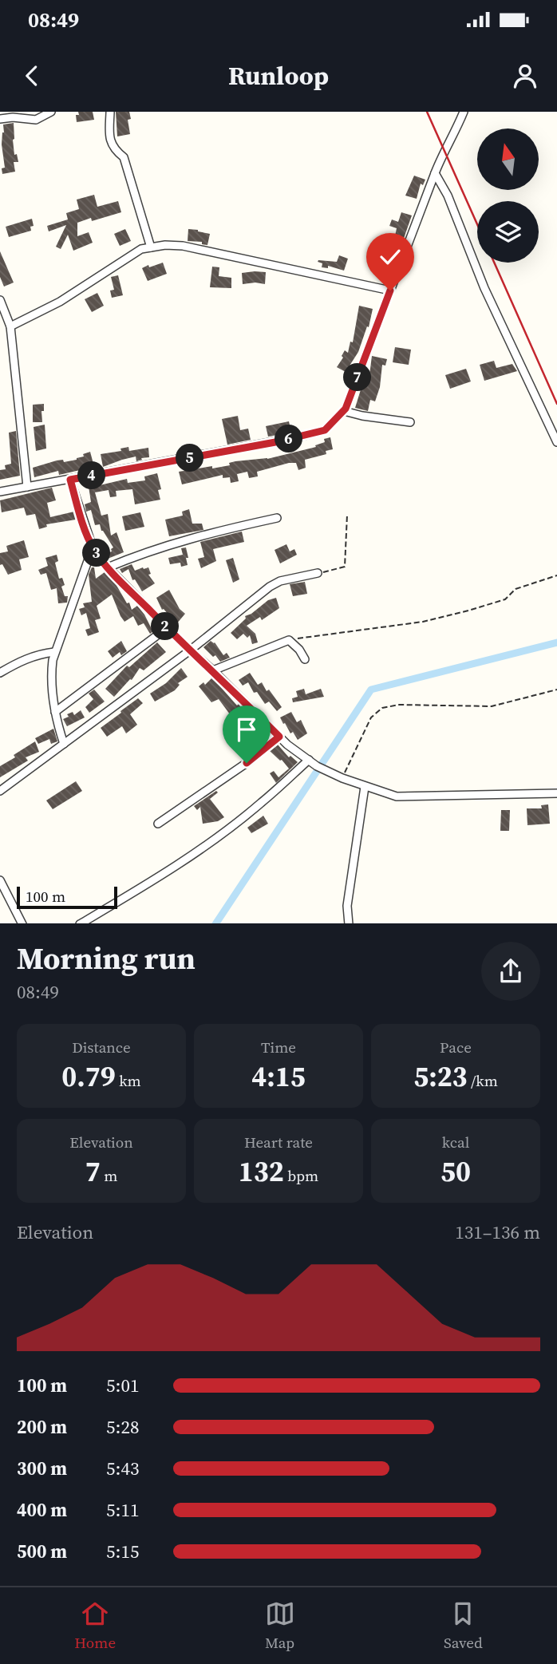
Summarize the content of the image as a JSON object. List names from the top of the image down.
{
  "scale_bar": "100 m",
  "north": "top",
  "page": {
    "status": "08:49",
    "header": "Runloop",
    "pins": [
      "7",
      "6",
      "5",
      "4",
      "3",
      "2"
    ],
    "scale": "100 m",
    "heading": ["Morning run", "08:49"],
    "stats": [
      ["Distance", "0.79 km"],
      ["Time", "4:15"],
      ["Pace", "5:23 /km"],
      ["Elevation", "7 m"],
      ["Heart rate", "132 bpm"],
      ["kcal", "50"]
    ],
    "chart": ["Elevation", "131–136 m"],
    "list": [
      {
        "name": "100 m",
        "note": "5:01"
      },
      {
        "name": "200 m",
        "note": "5:28"
      },
      {
        "name": "300 m",
        "note": "5:43"
      },
      {
        "name": "400 m",
        "note": "5:11"
      },
      {
        "name": "500 m",
        "note": "5:15"
      }
    ],
    "tabs": ["Home", "Map", "Saved"]
  }
}
